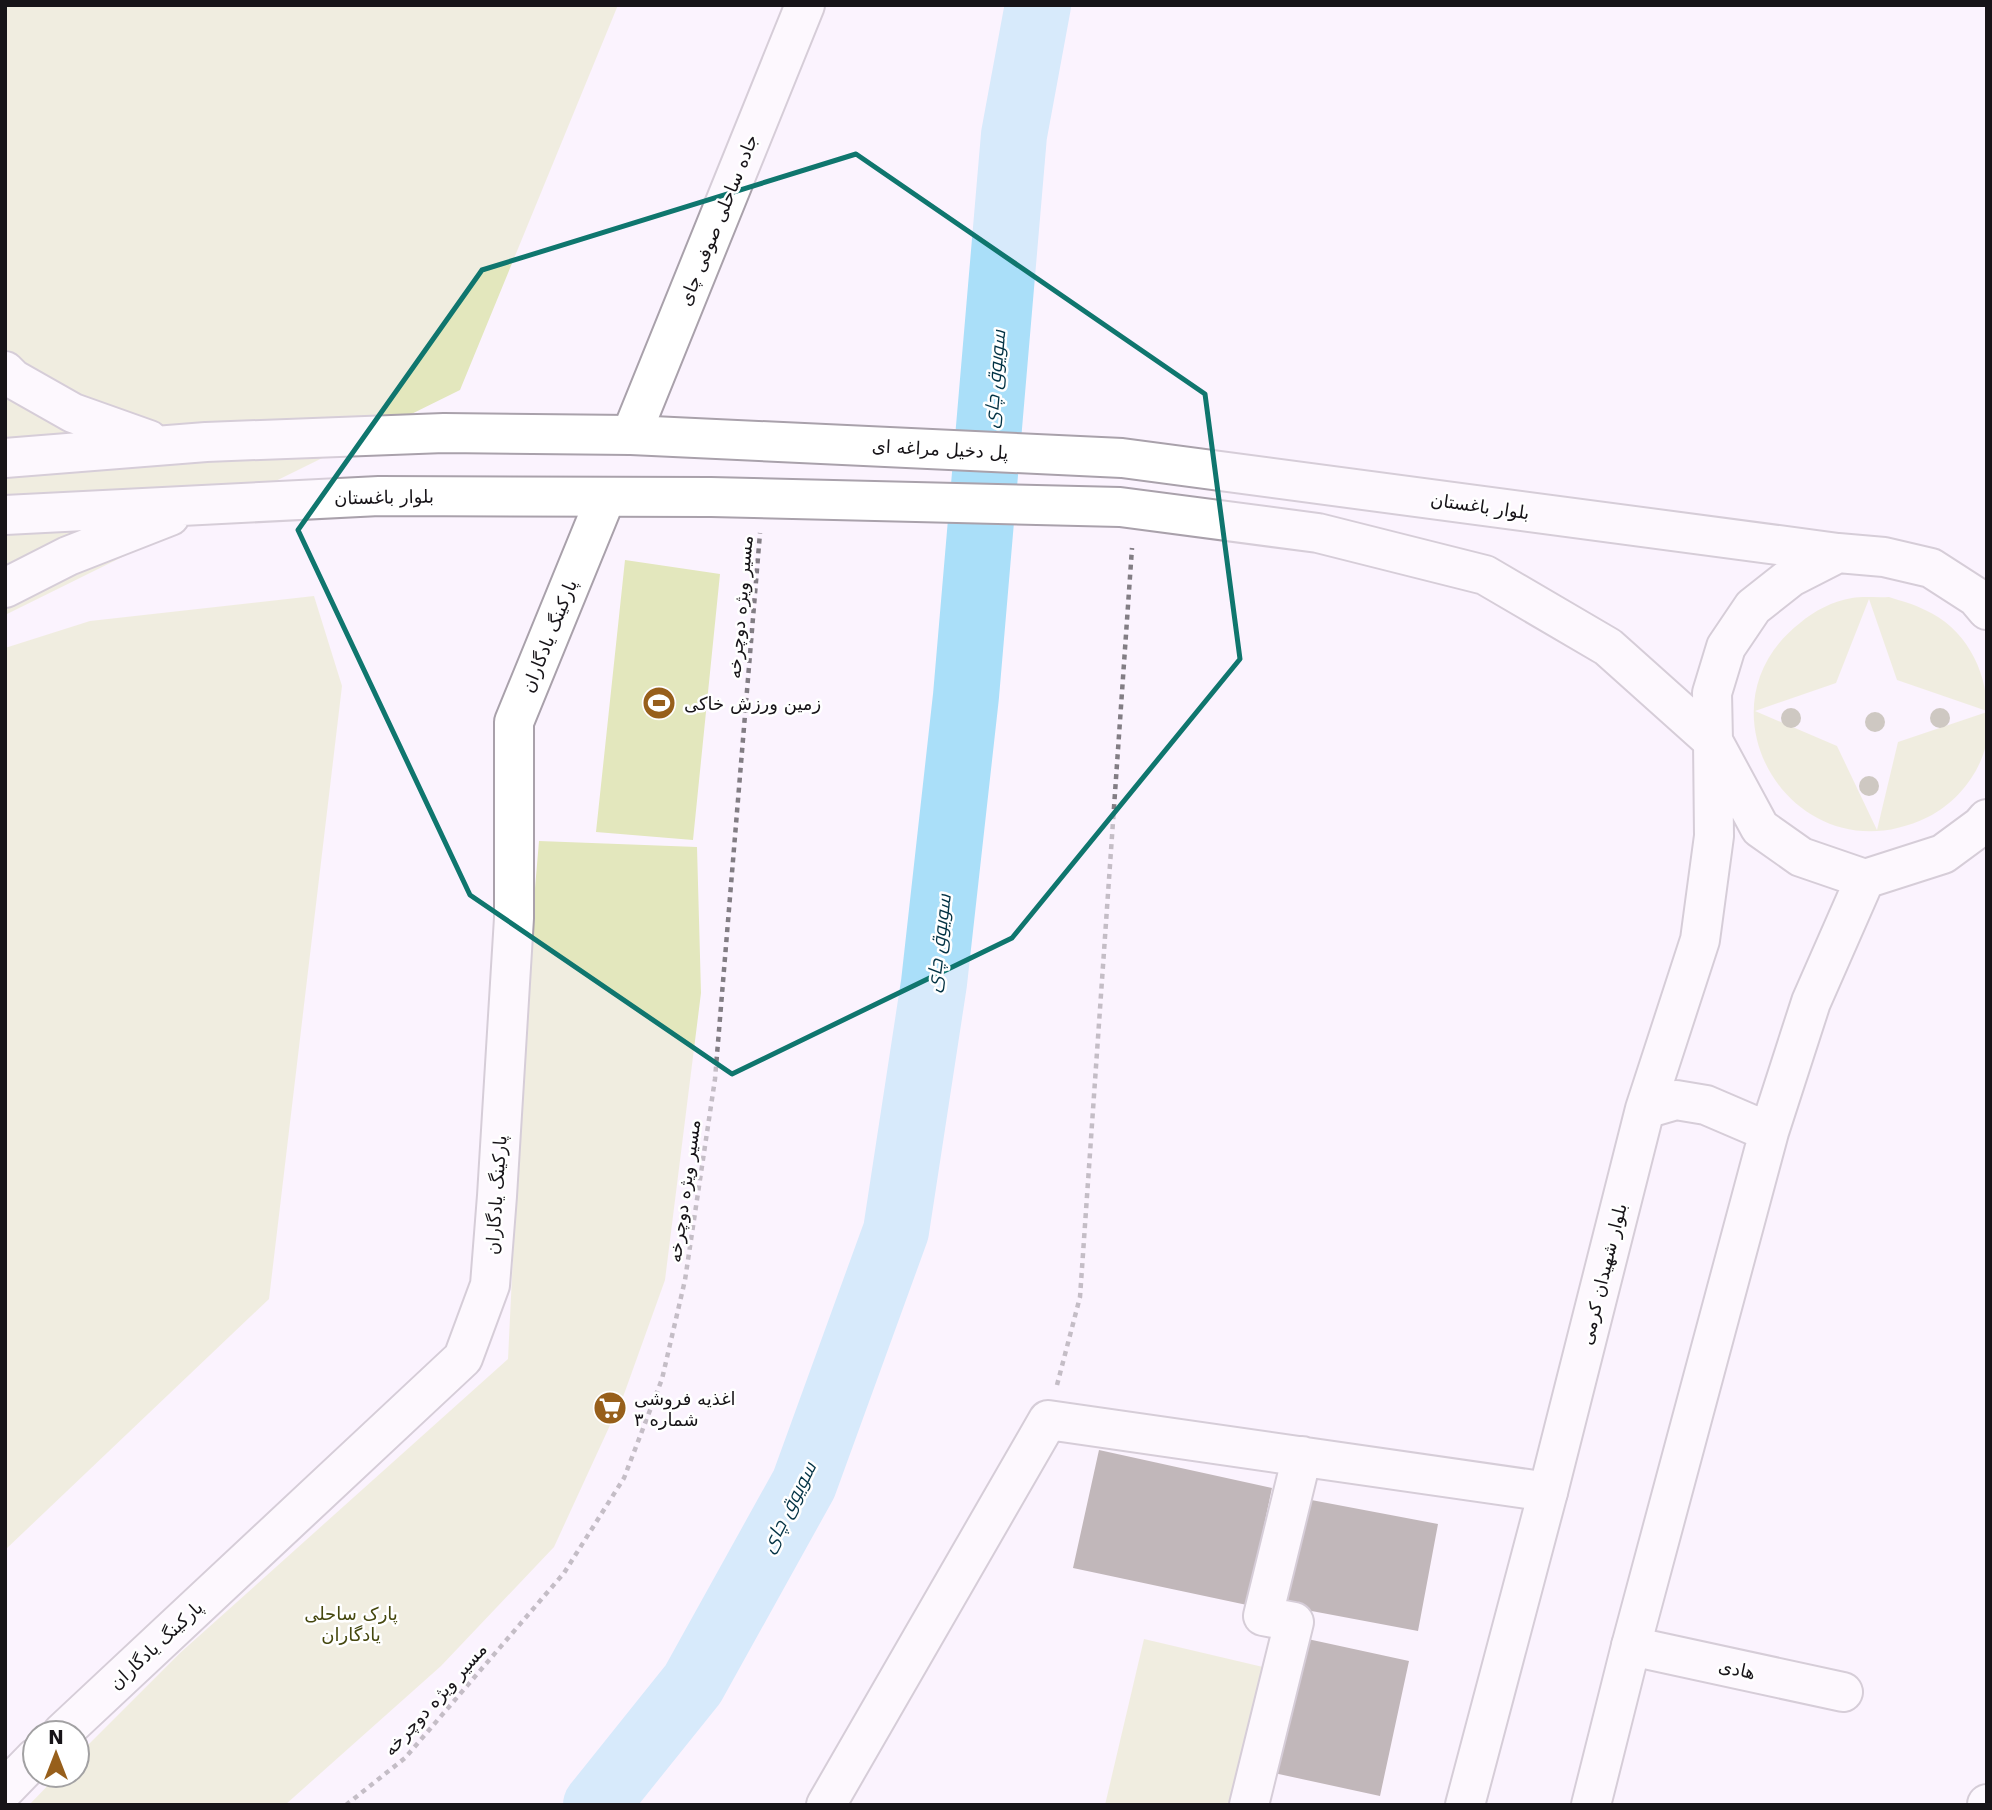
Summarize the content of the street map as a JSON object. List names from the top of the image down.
{
  "streets": {
    "main road": [
      "جاده ساحلی صوفی چای",
      "پل دخیل مراغه ای",
      "بلوار باغستان",
      "پارکینگ یادگاران",
      "بلوار شهیدان کرمی",
      "هادی"
    ],
    "path": ["مسیر ویژه دوچرخه"]
  },
  "crossings": [
    ["جاده ساحلی صوفی چای", "پل دخیل مراغه ای"],
    ["پل دخیل مراغه ای", "بلوار باغستان"],
    ["بلوار باغستان", "مسیر ویژه دوچرخه"],
    ["بلوار باغستان", "پارکینگ یادگاران"],
    ["بلوار باغستان", "بلوار شهیدان کرمی"]
  ],
  "water": ["سویوق چای"],
  "parks": ["پارک ساحلی یادگاران"],
  "places": {
    "sports": ["زمین ورزش خاکی"],
    "supermarket": ["اغذیه فروشی شماره ۳"]
  },
  "north": "top"
}
